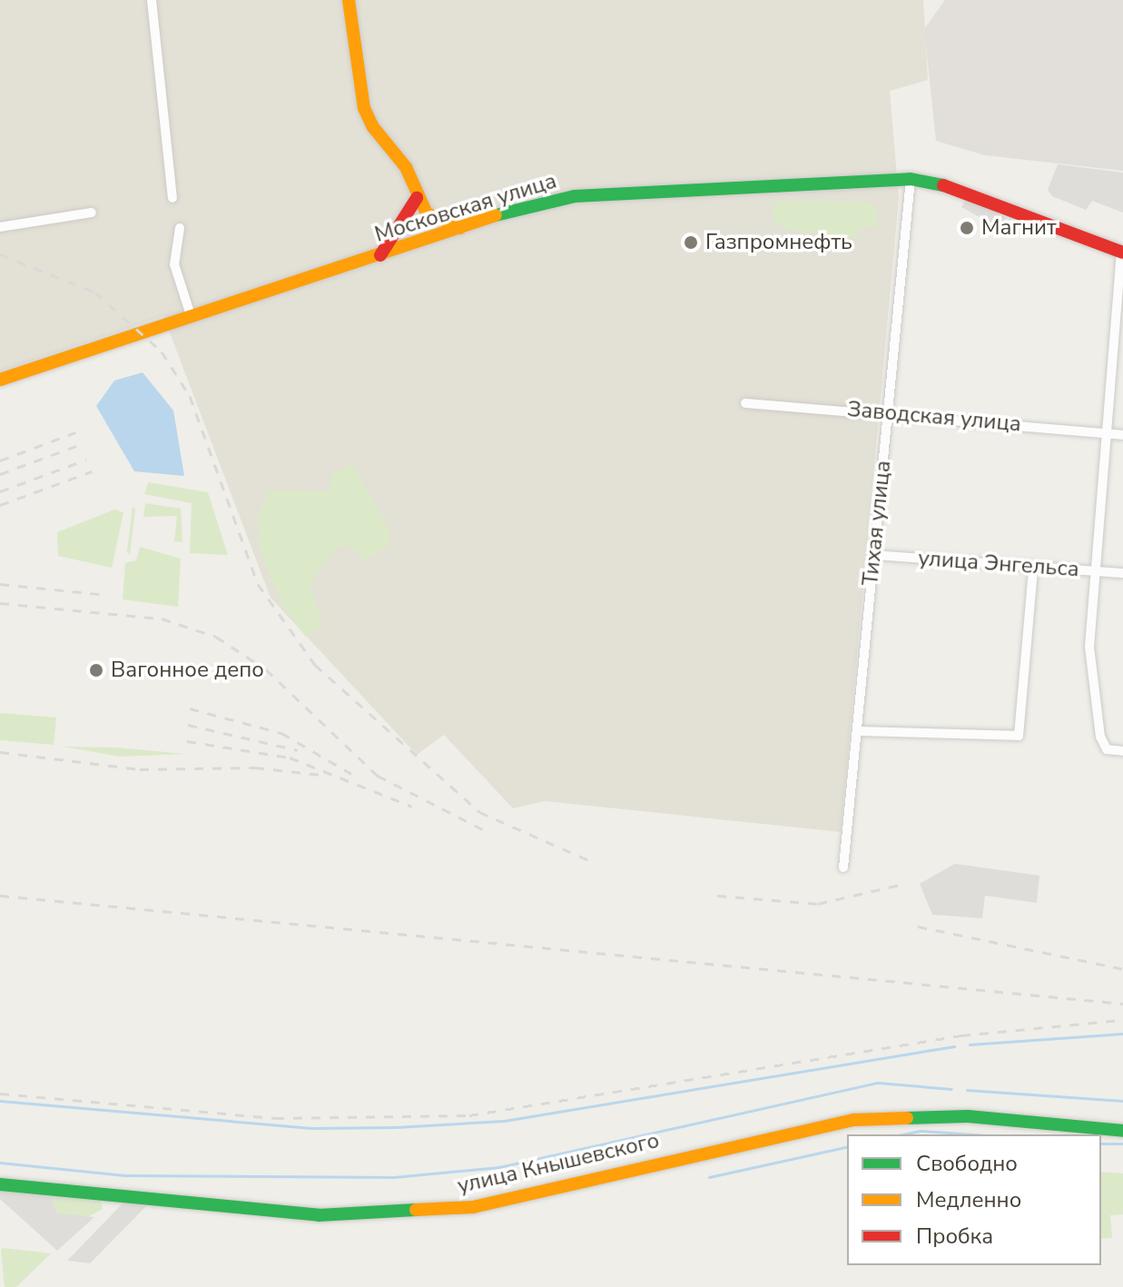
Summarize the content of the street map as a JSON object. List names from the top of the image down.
{
  "streets": {
    "street": [
      "Московская улица",
      "Заводская улица",
      "Тихая улица",
      "улица Энгельса",
      "улица Кнышевского"
    ]
  },
  "crossings": [
    ["Московская улица", "Тихая улица"],
    ["Заводская улица", "Тихая улица"],
    ["Тихая улица", "улица Энгельса"]
  ],
  "places": ["Магнит", "Газпромнефть", "Вагонное депо"],
  "legend": ["Свободно", "Медленно", "Пробка"]
}
